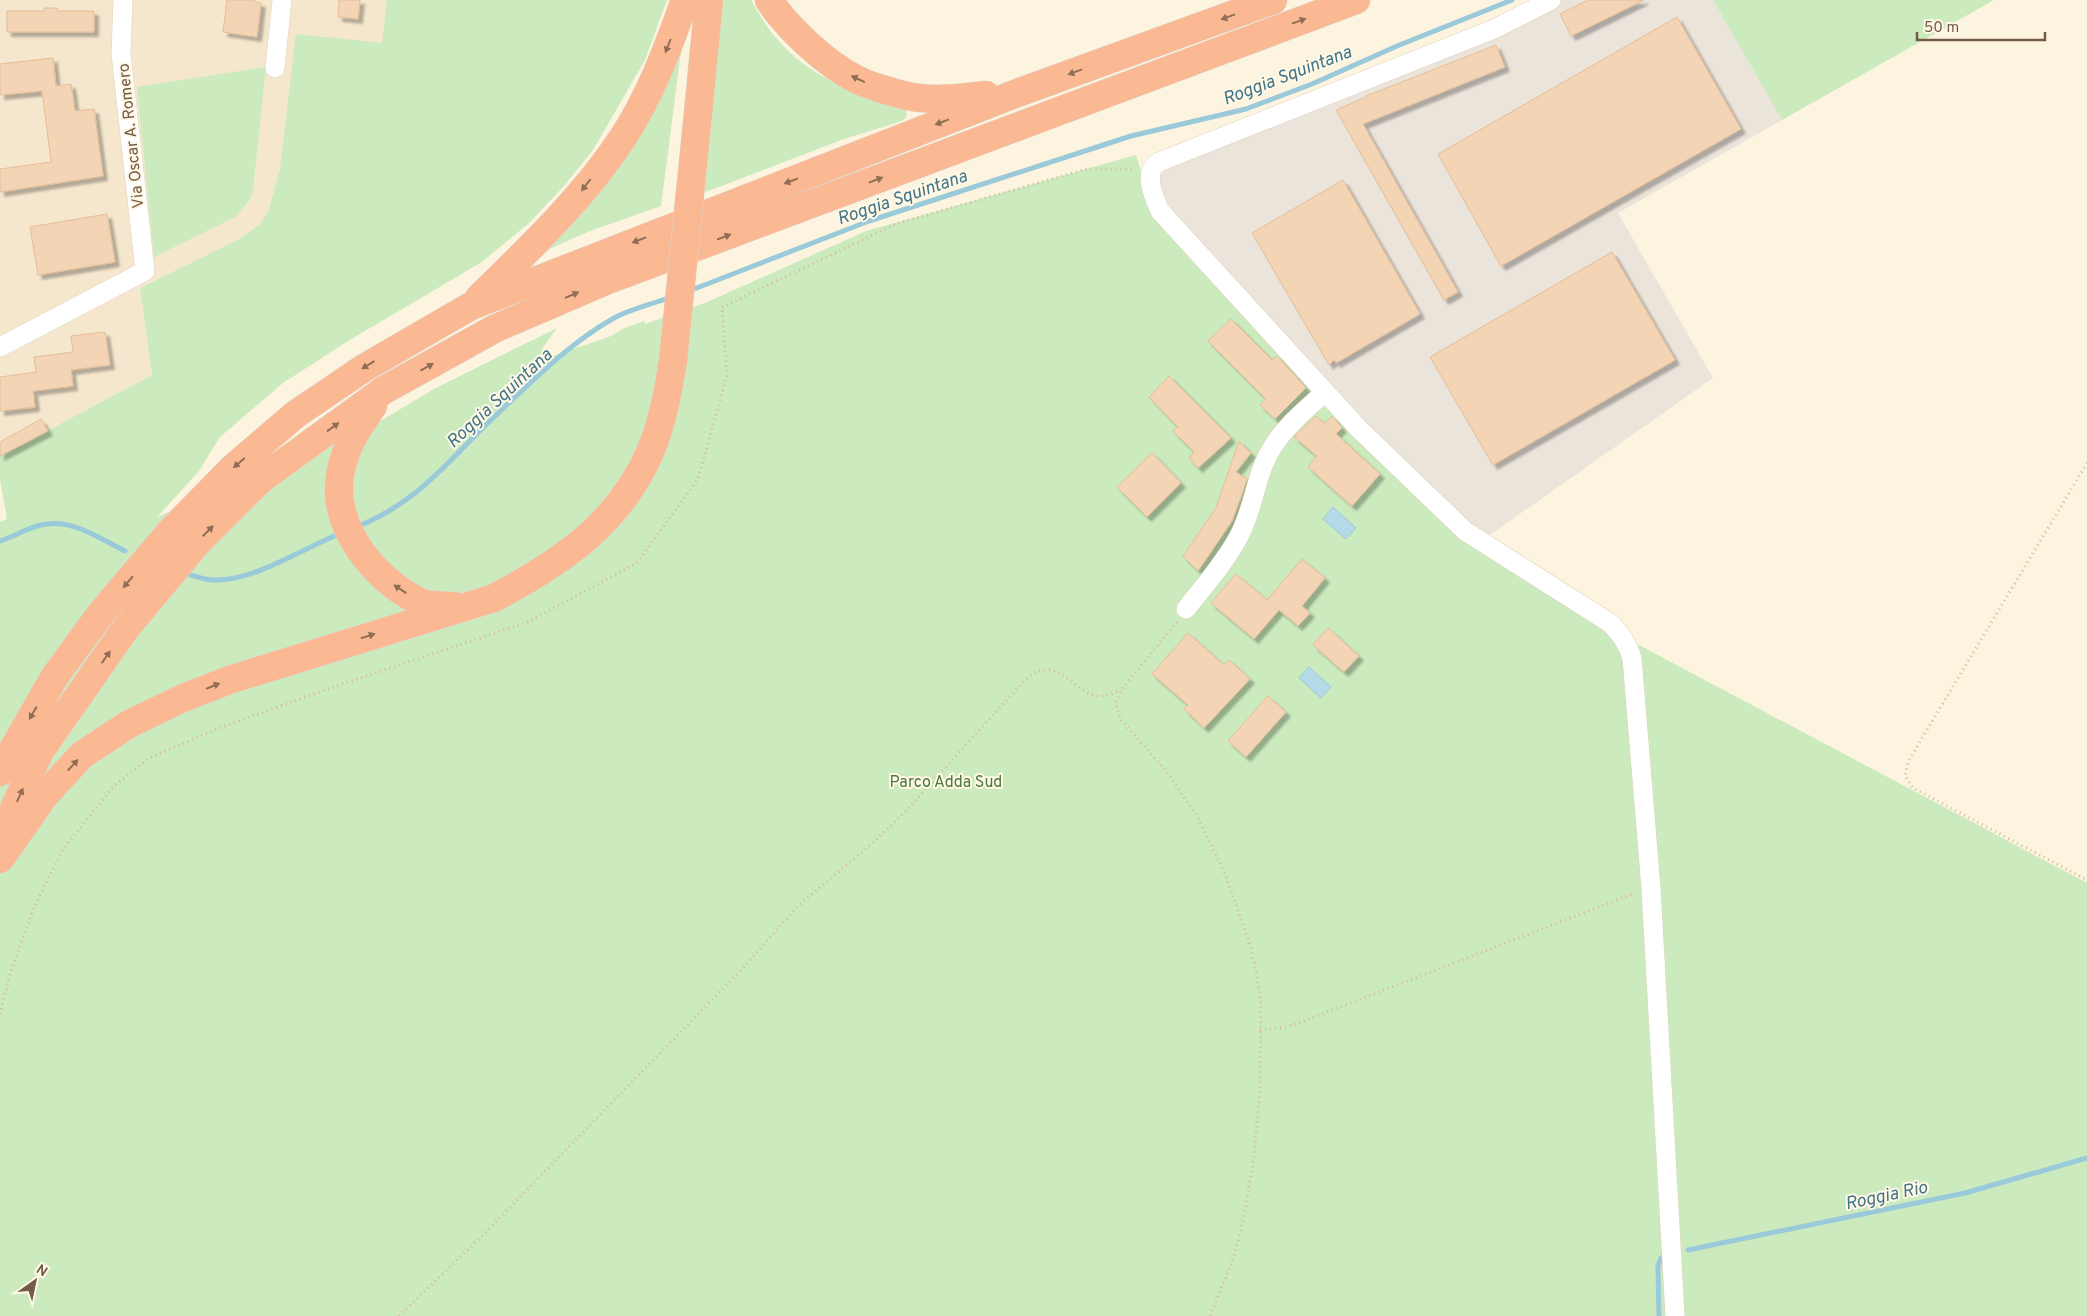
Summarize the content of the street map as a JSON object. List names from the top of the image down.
{
  "streets": {
    "street": ["Via Oscar A. Romero"]
  },
  "water": ["Roggia Squintana", "Roggia Rio"],
  "parks": ["Parco Adda Sud"],
  "scale_bar": "50 m",
  "north": "top right"
}
